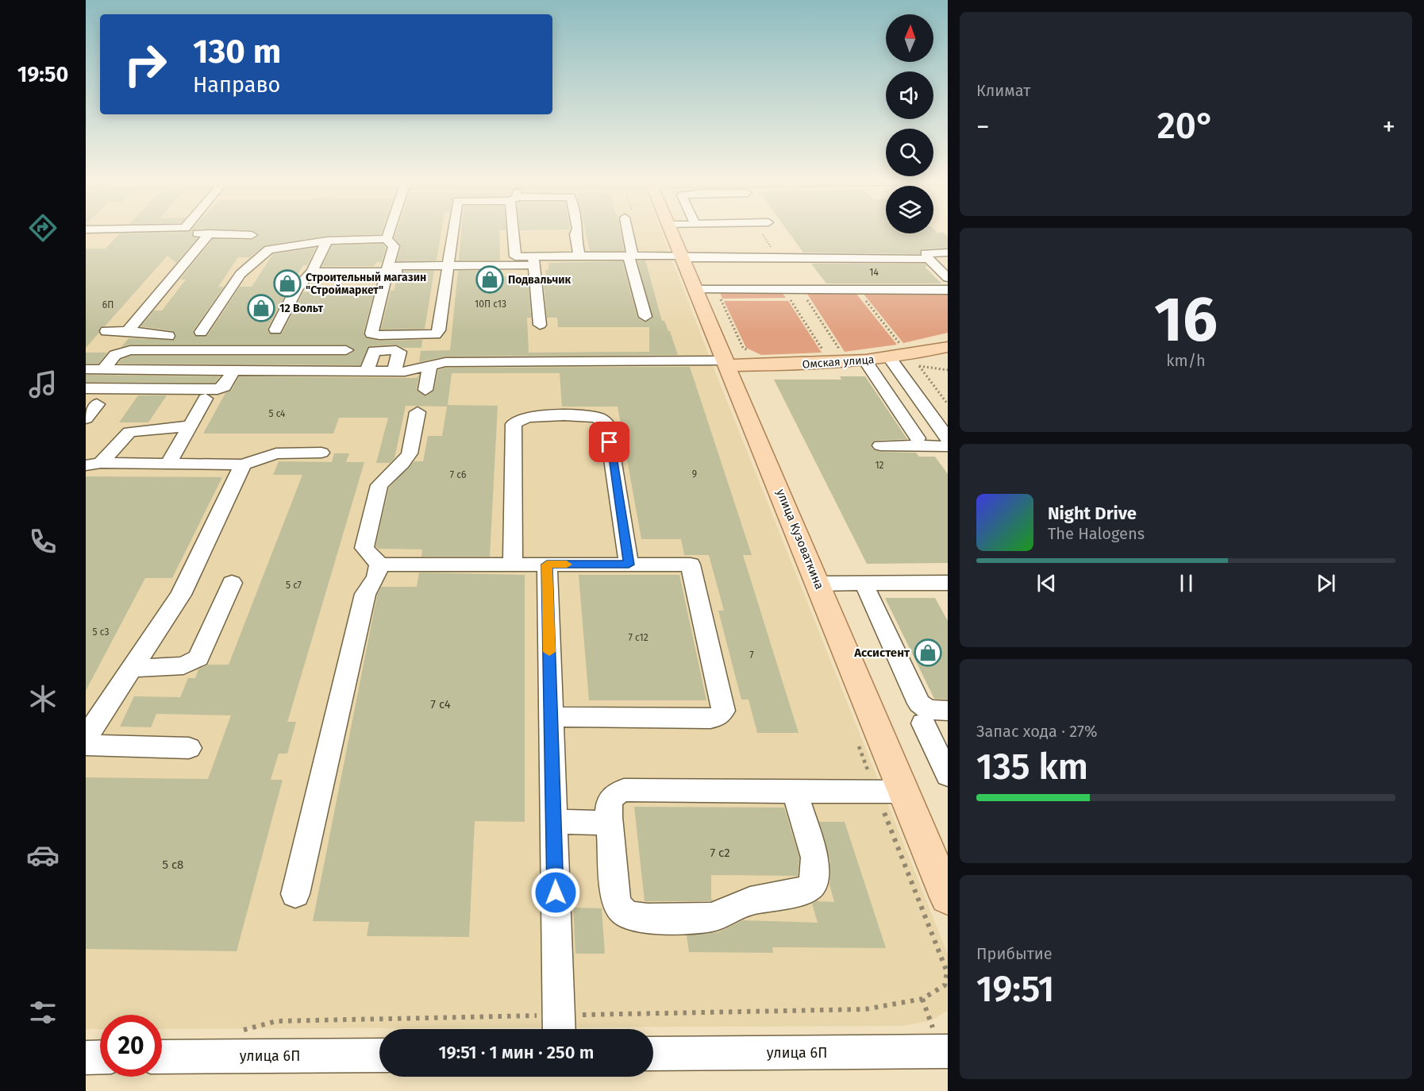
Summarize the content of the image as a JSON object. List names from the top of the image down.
{
  "streets": {
    "main road": ["Омская улица", "улица Кузоваткина"],
    "street": ["улица 6П"]
  },
  "crossings": [
    ["Омская улица", "улица Кузоваткина"]
  ],
  "places": {
    "shop": [
      "Подвальчик",
      "Строительный магазин \"Строймаркет\"",
      "12 Вольт",
      "Ассистент"
    ]
  },
  "house_numbers": [
    "14",
    "10П с13",
    "6П",
    "5 с4",
    "12",
    "9",
    "7 с6",
    "5 с7",
    "5 с3",
    "7 с12",
    "7",
    "7 с4",
    "7 с2",
    "5 с8"
  ],
  "north": "top",
  "page": {
    "tabs": "19:50",
    "tile": [
      "Климат",
      ["16", "km/h"],
      ["Запас хода · 27%", "135 km"],
      ["Прибытие", "19:51"]
    ],
    "turn": ["130 m", "Направо"],
    "heat": ["−", "20°", "+"],
    "song": ["Night Drive", "The Halogens"],
    "limit": "20",
    "trip": "19:51 · 1 мин · 250 m"
  }
}
